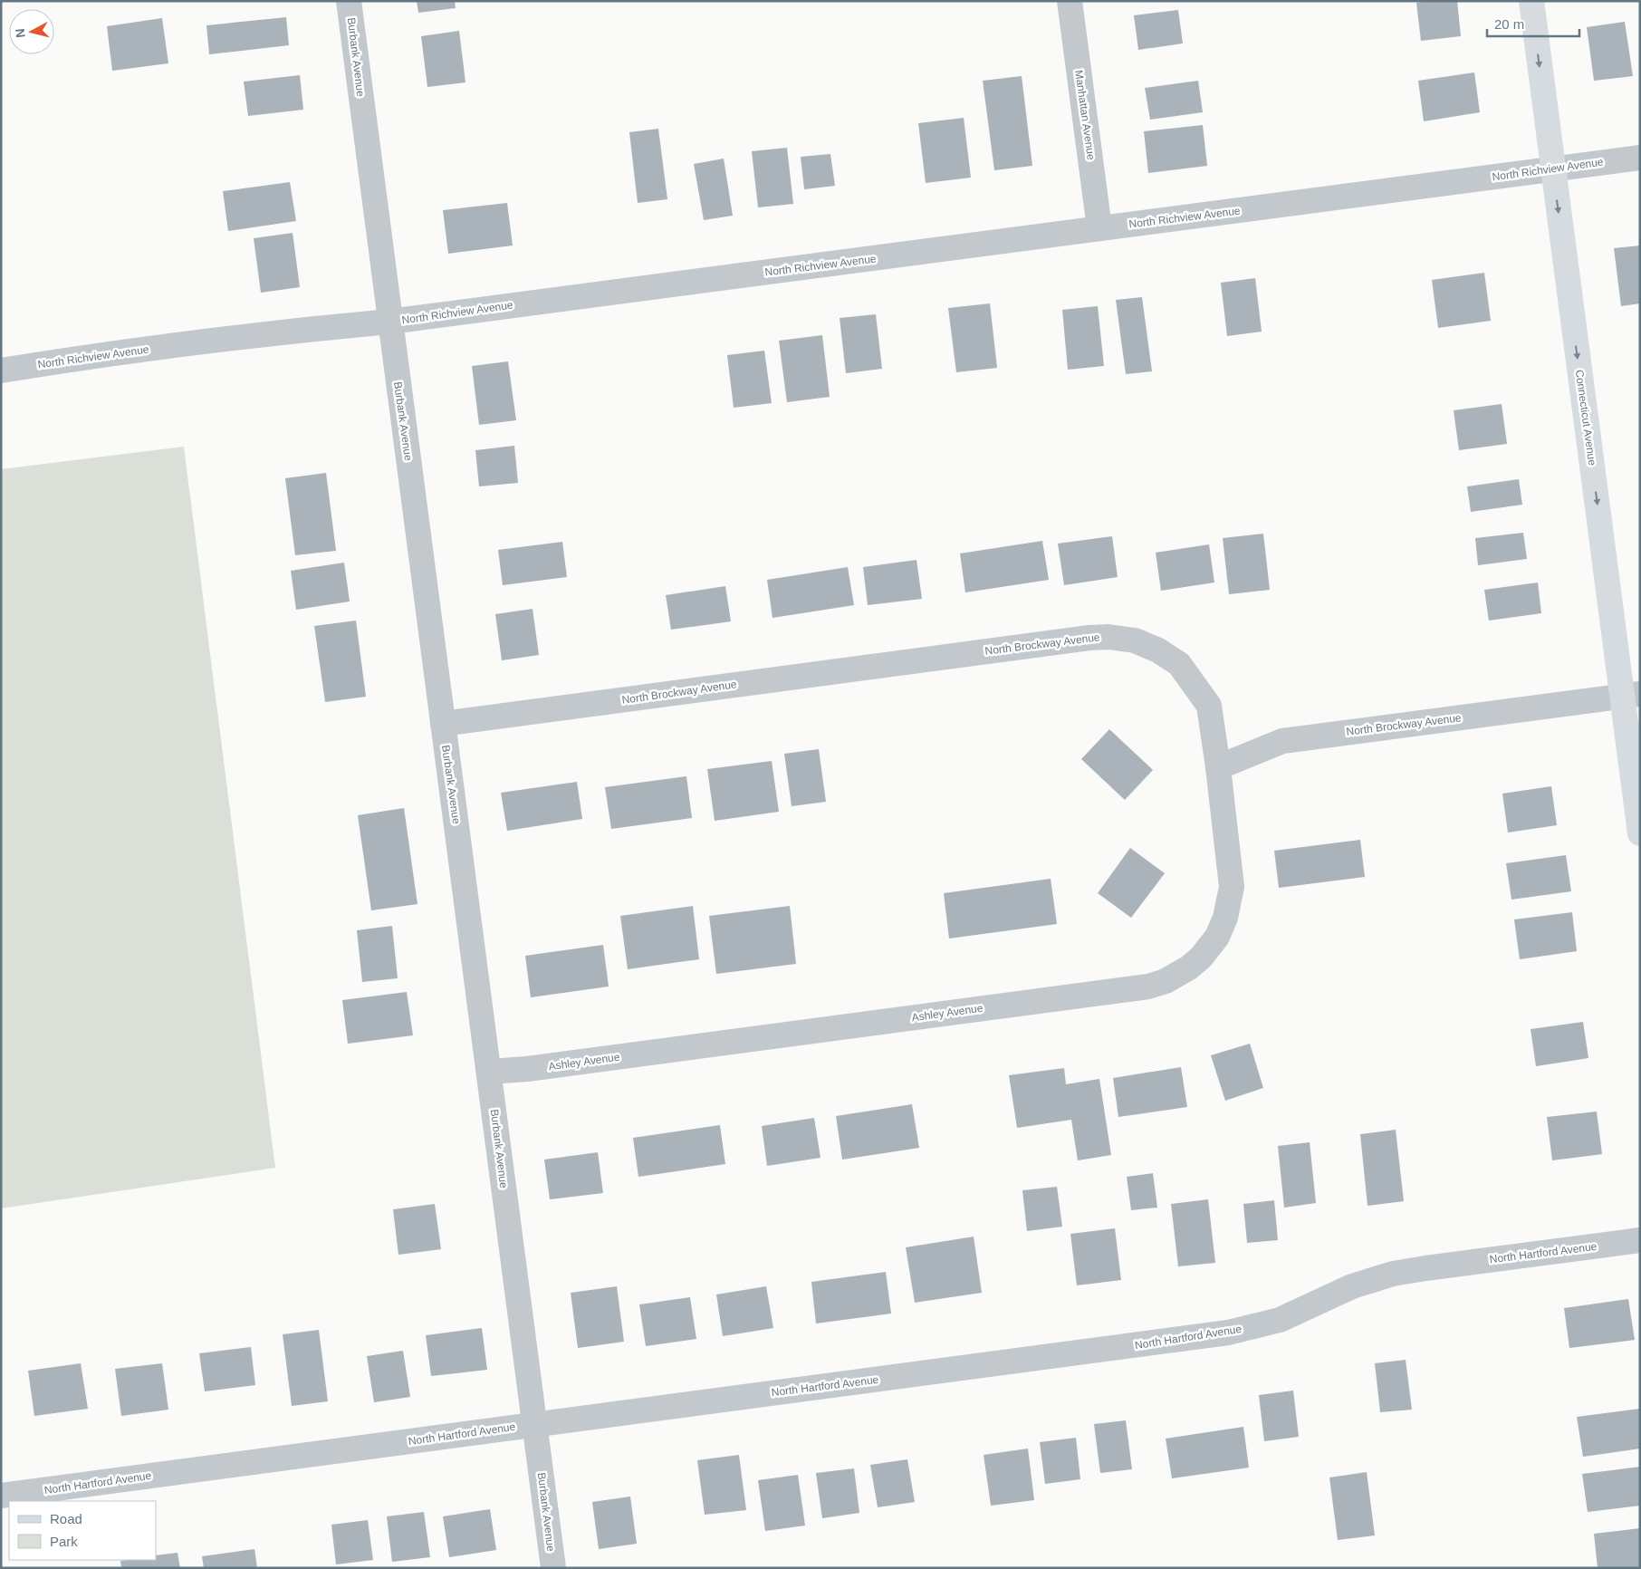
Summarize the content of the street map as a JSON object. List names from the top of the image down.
{
  "streets": {
    "street": [
      "Burbank Avenue",
      "Manhattan Avenue",
      "North Richview Avenue",
      "Connecticut Avenue",
      "North Brockway Avenue",
      "Ashley Avenue",
      "North Hartford Avenue"
    ]
  },
  "crossings": [
    ["Burbank Avenue", "North Richview Avenue"],
    ["Burbank Avenue", "North Brockway Avenue"],
    ["Burbank Avenue", "Ashley Avenue"],
    ["Burbank Avenue", "North Hartford Avenue"],
    ["Manhattan Avenue", "North Richview Avenue"],
    ["North Richview Avenue", "Connecticut Avenue"],
    ["Connecticut Avenue", "North Brockway Avenue"],
    ["North Brockway Avenue", "Ashley Avenue"]
  ],
  "one_way": ["Connecticut Avenue"],
  "legend": ["Road", "Park"],
  "scale_bar": "20 m",
  "north": "left"
}
